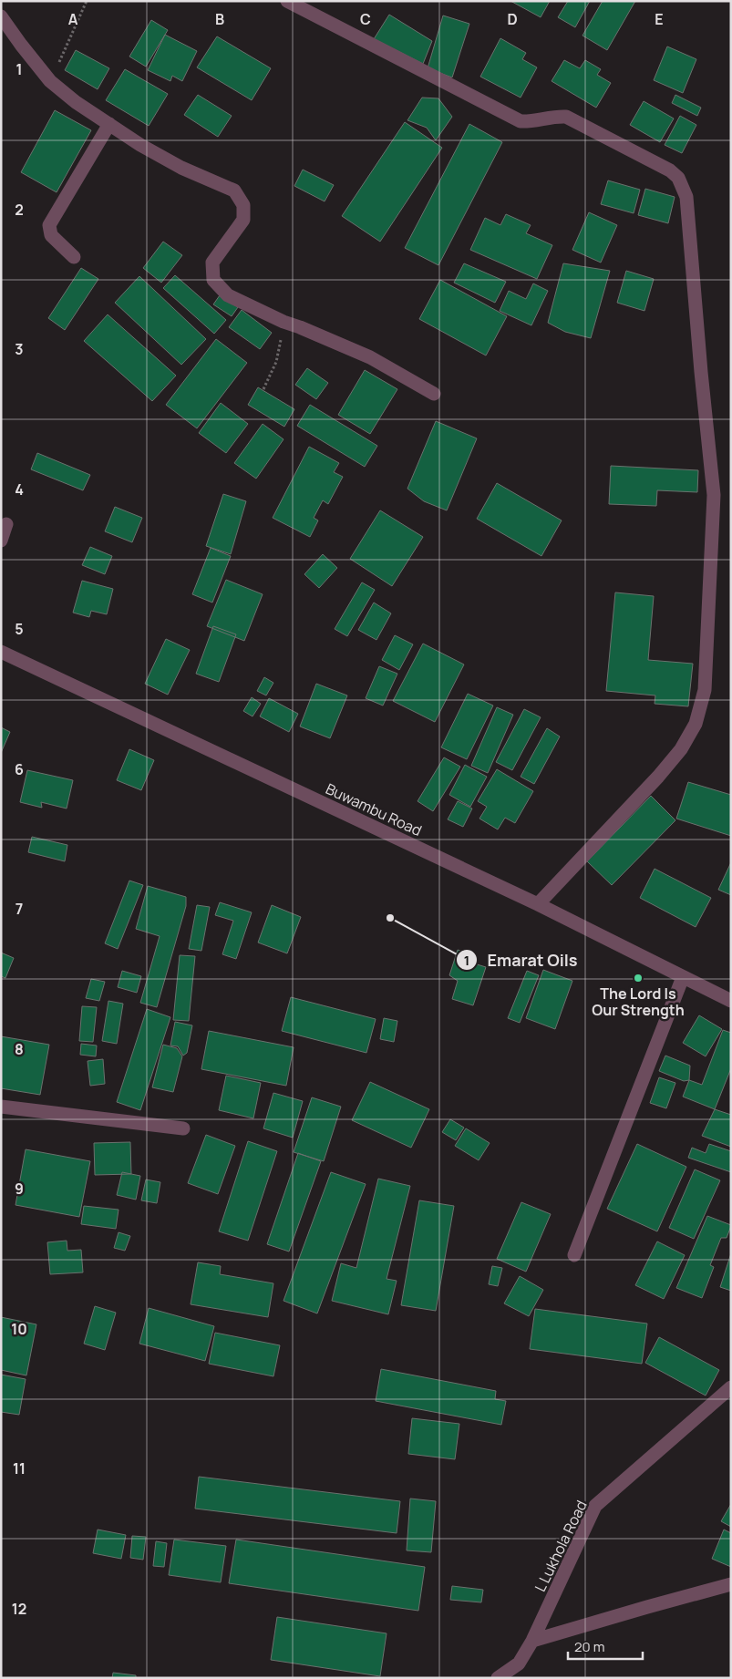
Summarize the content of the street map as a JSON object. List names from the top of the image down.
{
  "streets": {
    "street": ["Buwambu Road", "L Lukhola Road"]
  },
  "places": ["Emarat Oils", "The Lord Is Our Strength"],
  "scale_bar": "20 m",
  "grid": {
    "columns": [
      "A",
      "B",
      "C",
      "D",
      "E"
    ],
    "rows": [
      "1",
      "2",
      "3",
      "4",
      "5",
      "6",
      "7",
      "8",
      "9",
      "10",
      "11",
      "12"
    ]
  }
}
